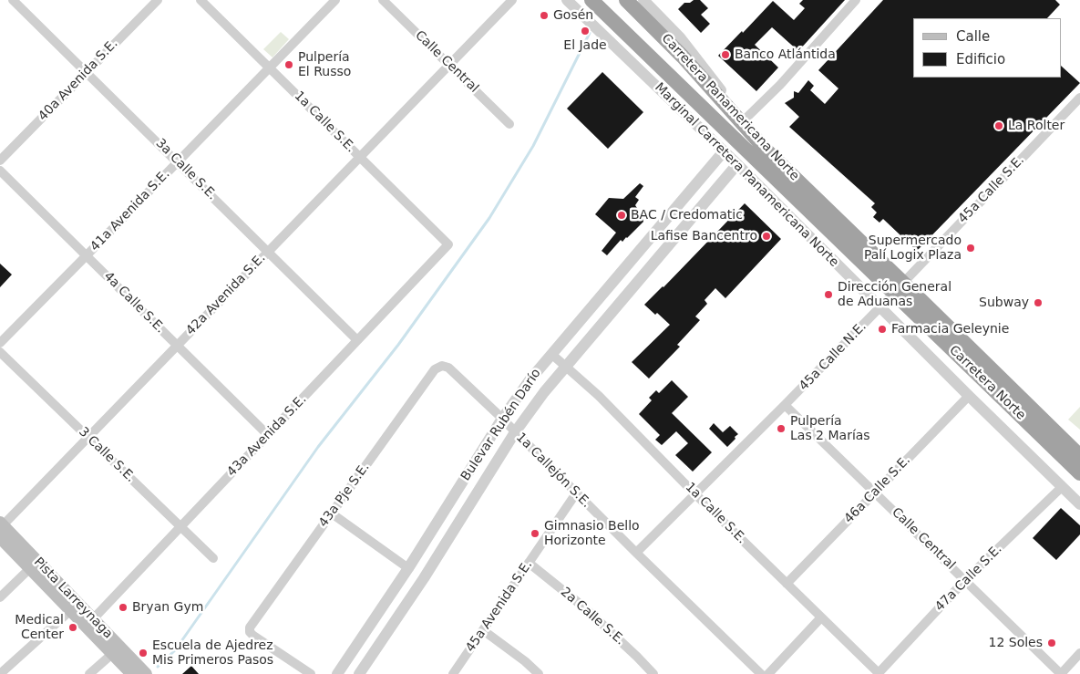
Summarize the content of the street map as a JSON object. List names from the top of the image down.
{
  "streets": {
    "highway": ["Carretera Panamericana Norte", "Carretera Norte"],
    "main road": ["Pista Larreynaga"],
    "street": [
      "Calle Central",
      "40a Avenida S.E.",
      "1a Calle S.E.",
      "3a Calle S.E.",
      "Marginal Carretera Panamericana Norte",
      "45a Calle S.E.",
      "41a Avenida S.E.",
      "42a Avenida S.E.",
      "4a Calle S.E.",
      "45a Calle N.E.",
      "Bulevar Rubén Darío",
      "43a Avenida S.E.",
      "3 Calle S.E.",
      "1a Callejón S.E.",
      "46a Calle S.E.",
      "43a Pje S.E.",
      "47a Calle S.E.",
      "45a Avenida S.E.",
      "2a Calle S.E."
    ]
  },
  "crossings": [
    ["Calle Central", "42a Avenida S.E."],
    ["Calle Central", "45a Calle N.E."],
    ["Calle Central", "46a Calle S.E."],
    ["Calle Central", "47a Calle S.E."],
    ["40a Avenida S.E.", "3a Calle S.E."],
    ["Carretera Panamericana Norte", "45a Calle S.E."],
    ["Carretera Panamericana Norte", "Carretera Norte"],
    ["1a Calle S.E.", "41a Avenida S.E."],
    ["1a Calle S.E.", "42a Avenida S.E."],
    ["1a Calle S.E.", "Bulevar Rubén Darío"],
    ["1a Calle S.E.", "43a Avenida S.E."],
    ["1a Calle S.E.", "46a Calle S.E."],
    ["1a Calle S.E.", "47a Calle S.E."],
    ["3a Calle S.E.", "41a Avenida S.E."],
    ["3a Calle S.E.", "42a Avenida S.E."],
    ["3a Calle S.E.", "43a Avenida S.E."],
    ["Marginal Carretera Panamericana Norte", "45a Calle S.E."],
    ["Marginal Carretera Panamericana Norte", "45a Calle N.E."],
    ["Marginal Carretera Panamericana Norte", "Bulevar Rubén Darío"],
    ["Marginal Carretera Panamericana Norte", "46a Calle S.E."],
    ["Marginal Carretera Panamericana Norte", "47a Calle S.E."],
    ["45a Calle S.E.", "45a Calle N.E."],
    ["45a Calle S.E.", "Carretera Norte"],
    ["41a Avenida S.E.", "4a Calle S.E."],
    ["42a Avenida S.E.", "4a Calle S.E."],
    ["42a Avenida S.E.", "3 Calle S.E."],
    ["42a Avenida S.E.", "Pista Larreynaga"],
    ["4a Calle S.E.", "43a Avenida S.E."],
    ["Bulevar Rubén Darío", "1a Callejón S.E."],
    ["43a Avenida S.E.", "3 Calle S.E."],
    ["43a Avenida S.E.", "Pista Larreynaga"],
    ["1a Callejón S.E.", "43a Pje S.E."],
    ["1a Callejón S.E.", "45a Avenida S.E."],
    ["45a Avenida S.E.", "2a Calle S.E."]
  ],
  "places": [
    "Gosén",
    "El Jade",
    "Banco Atlántida",
    "Pulpería El Russo",
    "La Rolter",
    "BAC / Credomatic",
    "Lafise Bancentro",
    "Supermercado Palí Logix Plaza",
    "Dirección General de Aduanas",
    "Subway",
    "Farmacia Geleynie",
    "Pulpería Las 2 Marías",
    "Gimnasio Bello Horizonte",
    "Bryan Gym",
    "Medical Center",
    "12 Soles",
    "Escuela de Ajedrez Mis Primeros Pasos"
  ],
  "legend": ["Calle", "Edificio"]
}
